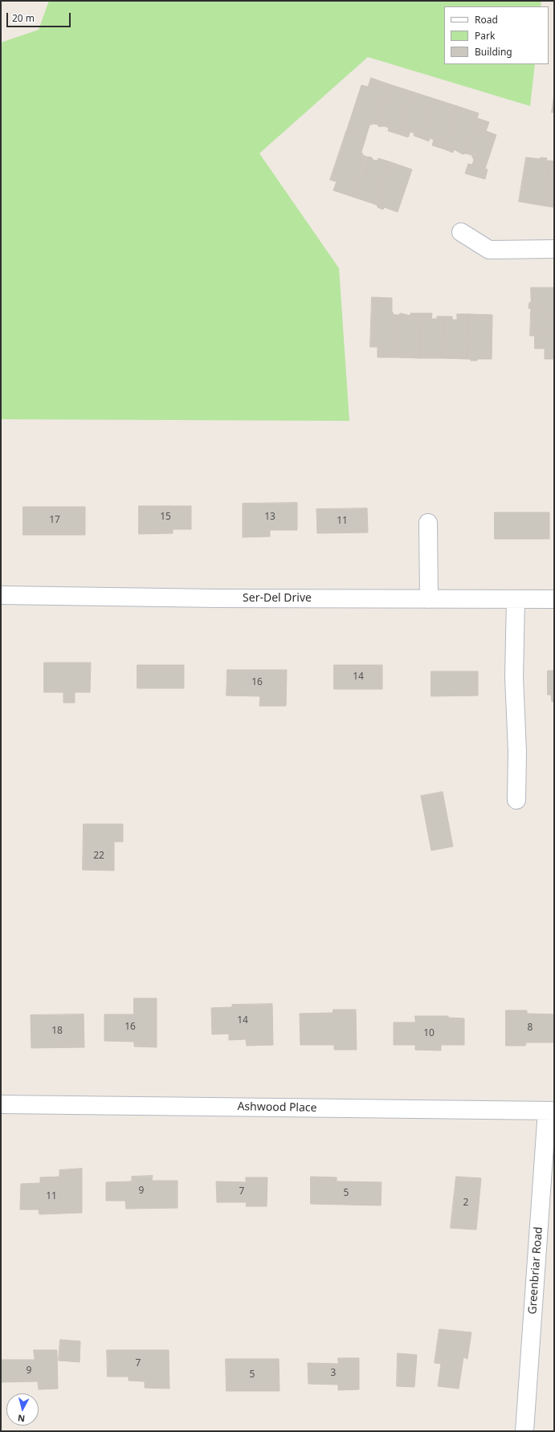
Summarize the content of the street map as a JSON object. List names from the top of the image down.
{
  "streets": {
    "street": ["Ser-Del Drive", "Ashwood Place", "Greenbriar Road"]
  },
  "crossings": [
    ["Ashwood Place", "Greenbriar Road"]
  ],
  "house_numbers": [
    "15",
    "13",
    "17",
    "11",
    "14",
    "16",
    "22",
    "14",
    "16",
    "8",
    "18",
    "10",
    "9",
    "7",
    "5",
    "11",
    "2",
    "7",
    "9",
    "3",
    "5"
  ],
  "legend": ["Road", "Park", "Building"],
  "scale_bar": "20 m",
  "north": "bottom"
}
